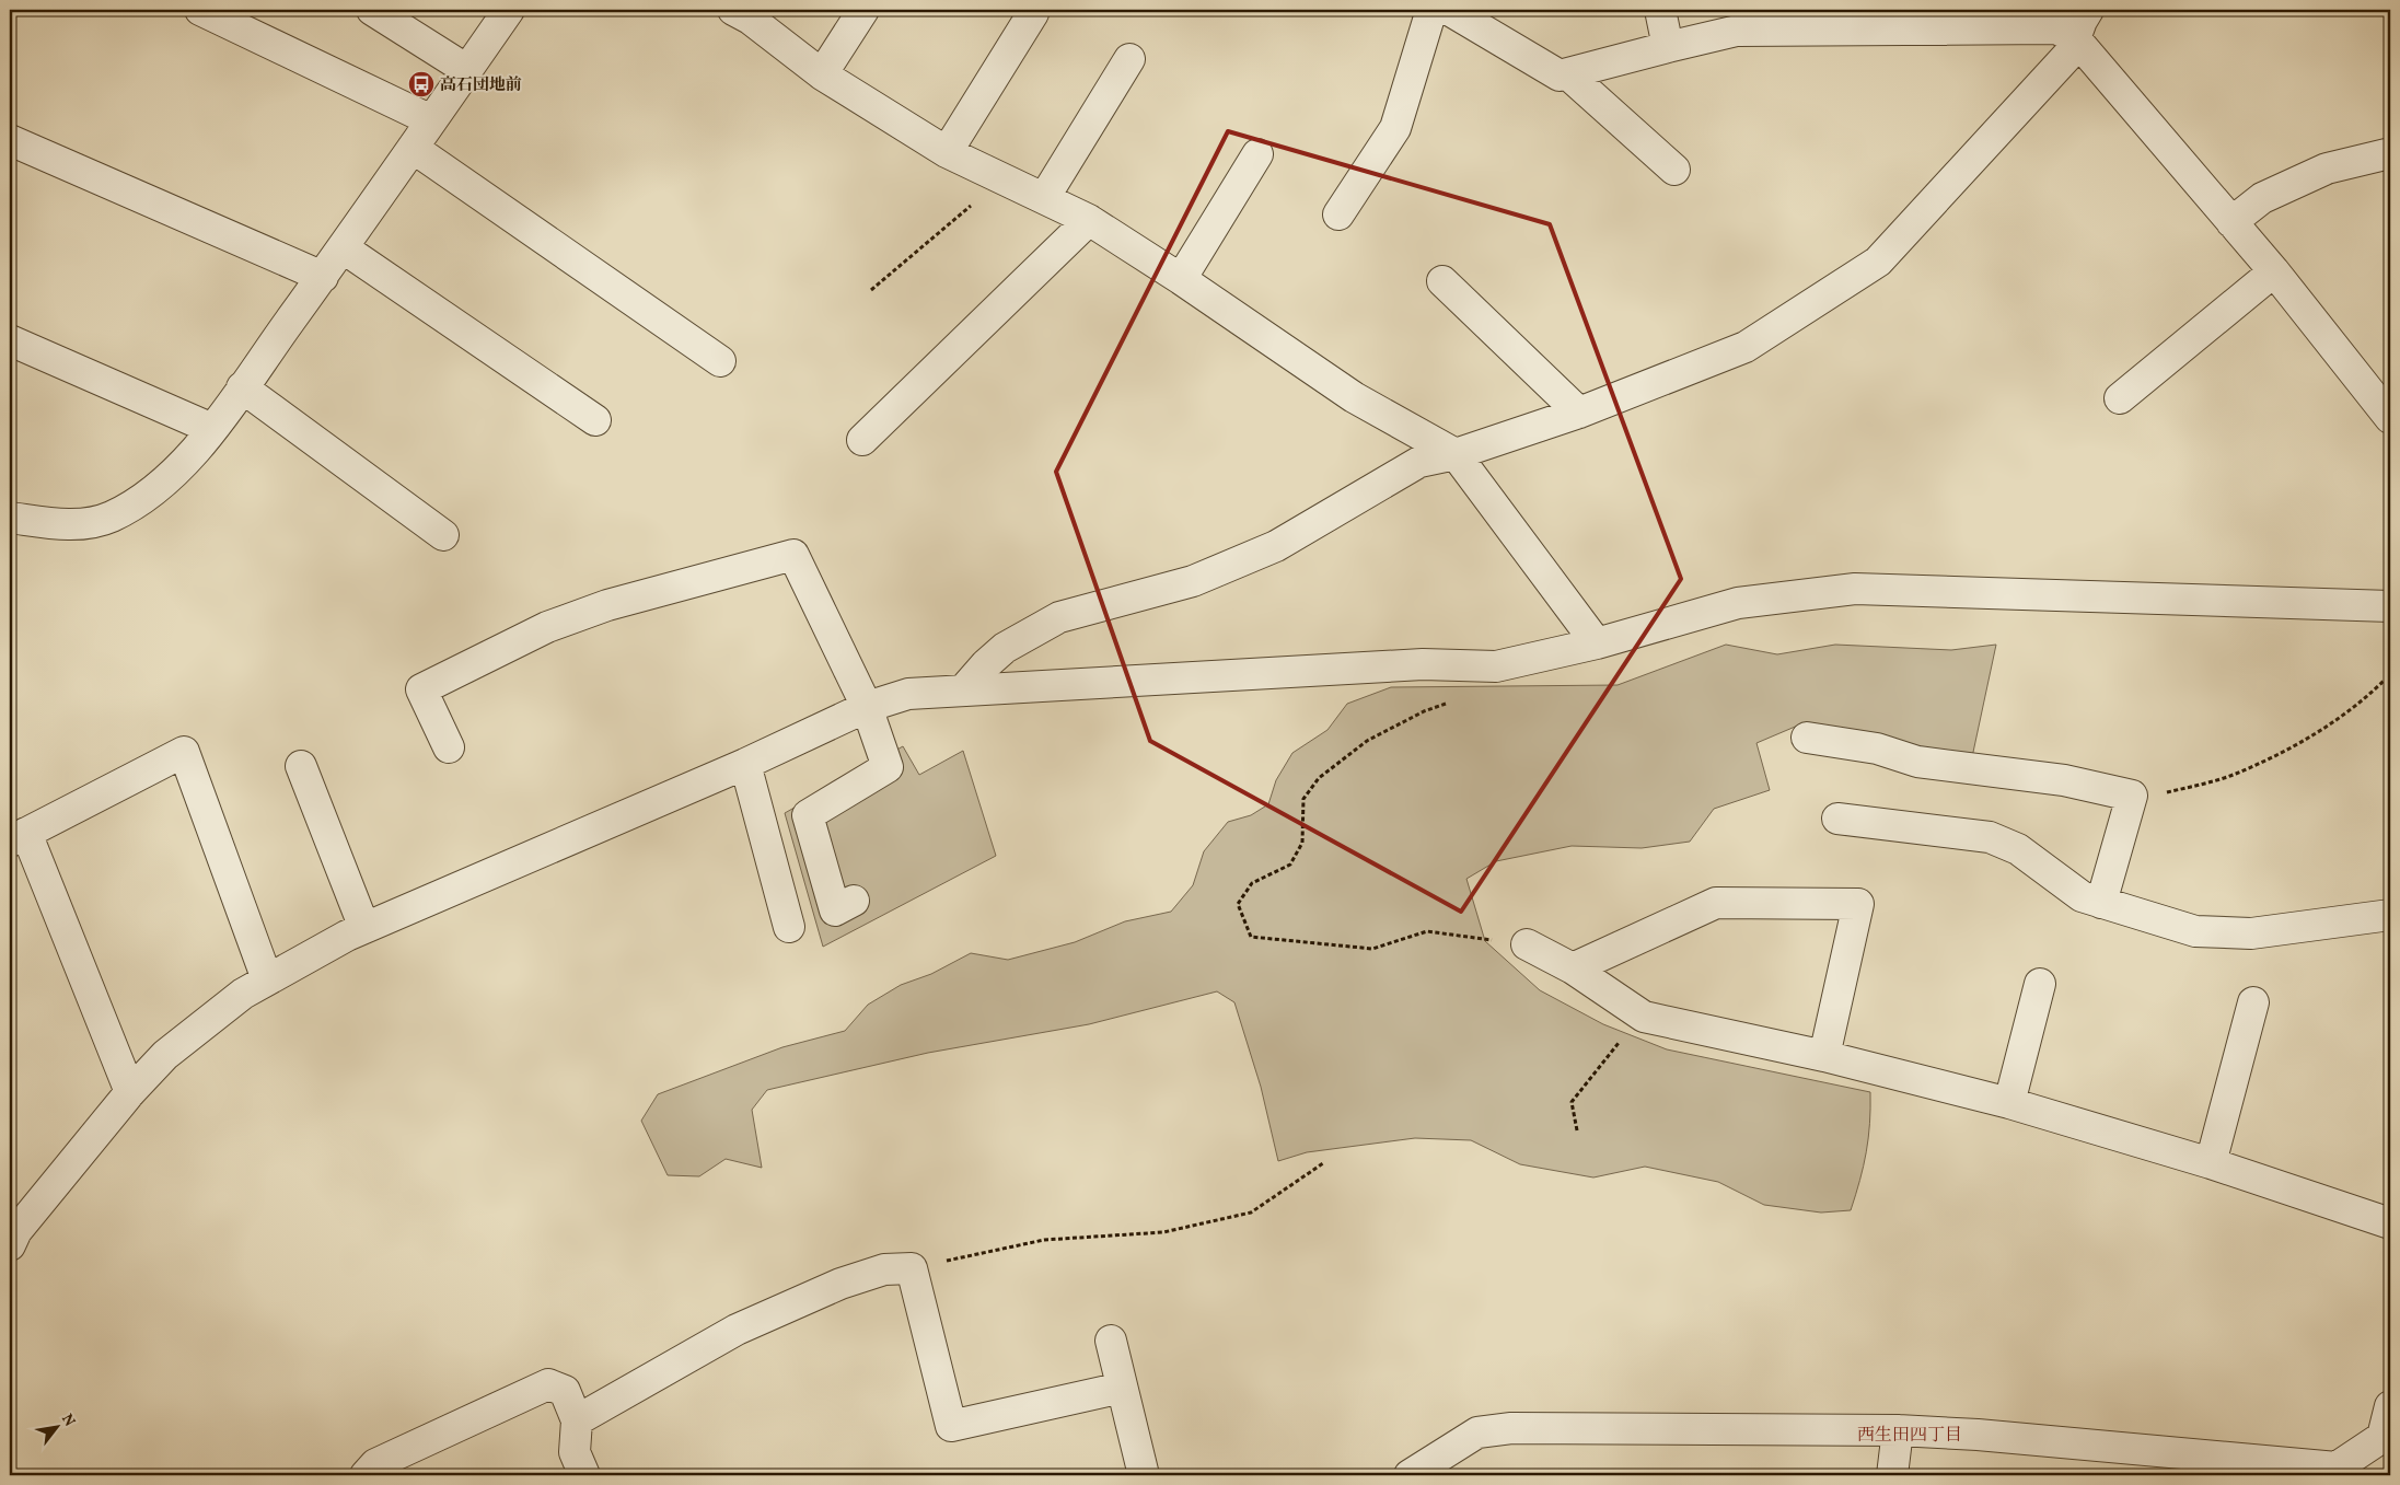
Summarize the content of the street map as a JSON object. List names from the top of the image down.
{
  "districts": ["西生田四丁目"],
  "places": {
    "bus stop": ["高石団地前"]
  },
  "north": "top right"
}
